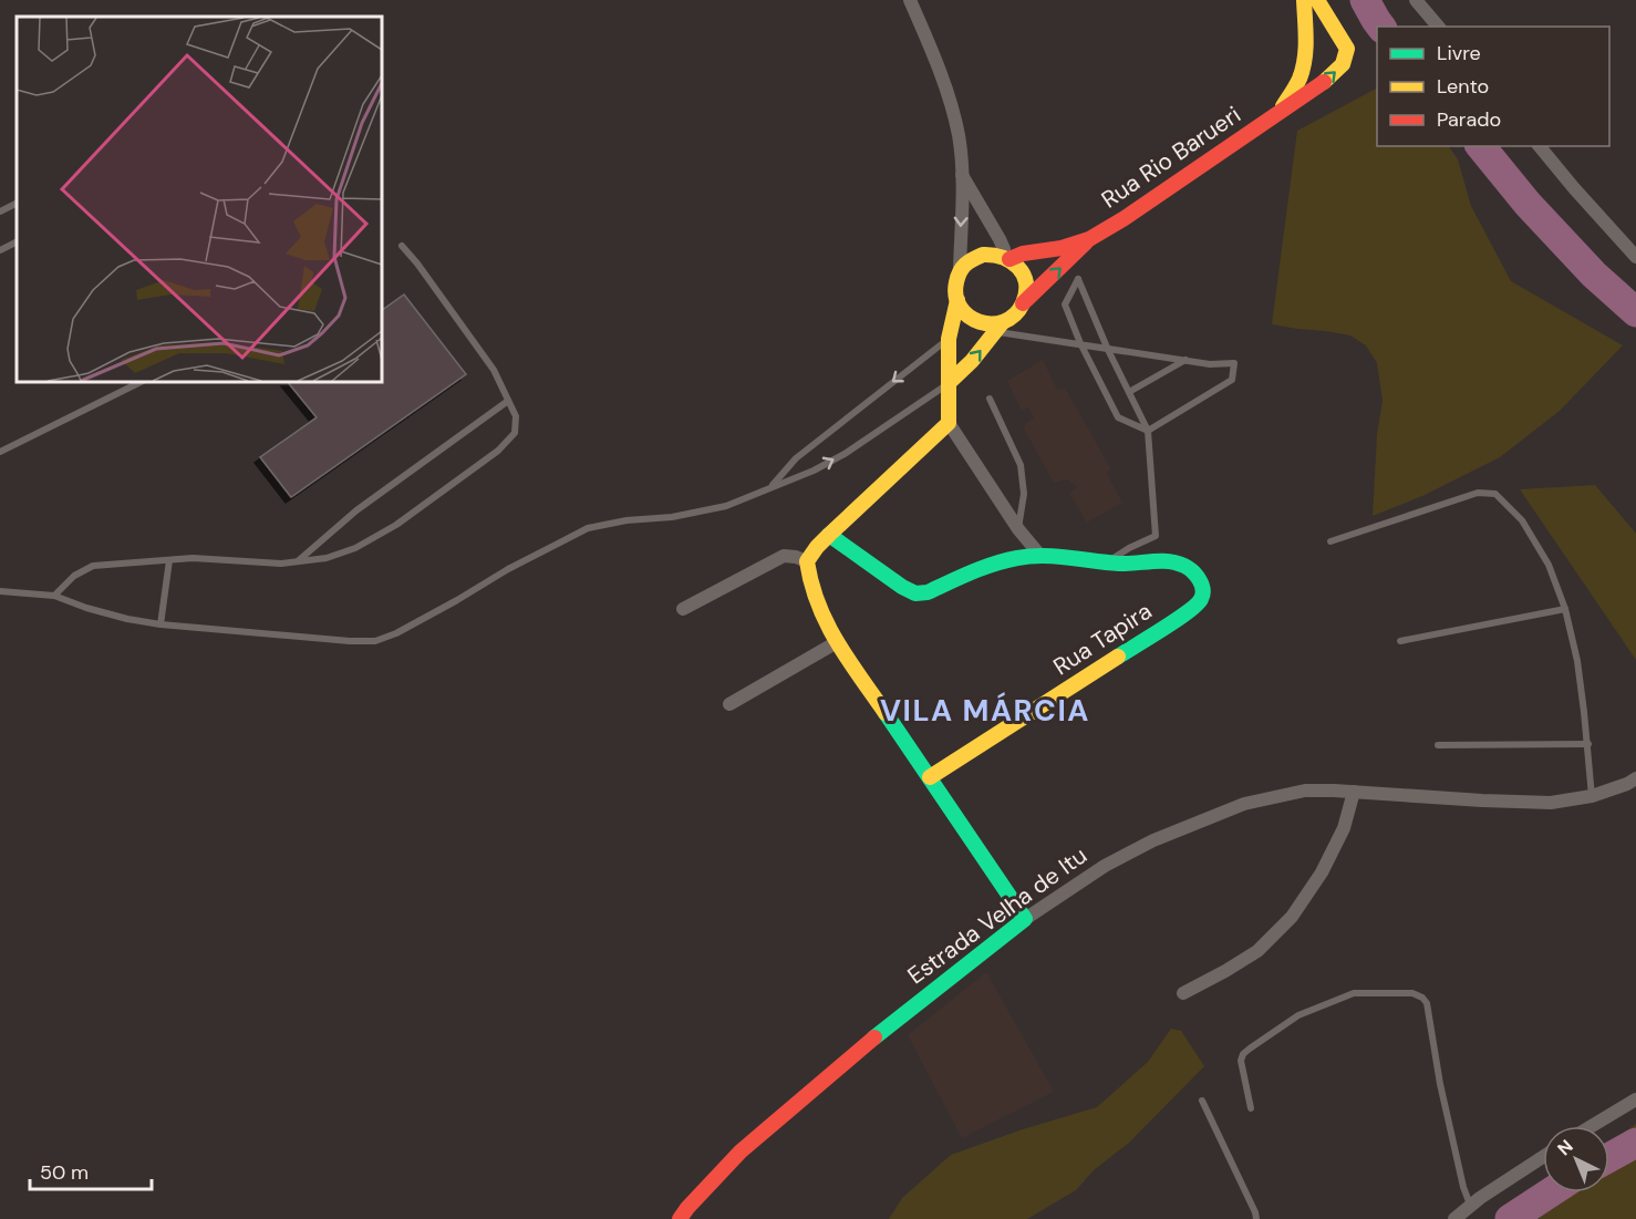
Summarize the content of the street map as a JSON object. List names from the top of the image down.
{
  "streets": {
    "street": ["Rua Rio Barueri", "Rua Tapira", "Estrada Velha de Itu"]
  },
  "districts": ["VILA MÁRCIA"],
  "legend": ["Livre", "Lento", "Parado"],
  "scale_bar": "50 m",
  "north": "top left"
}
